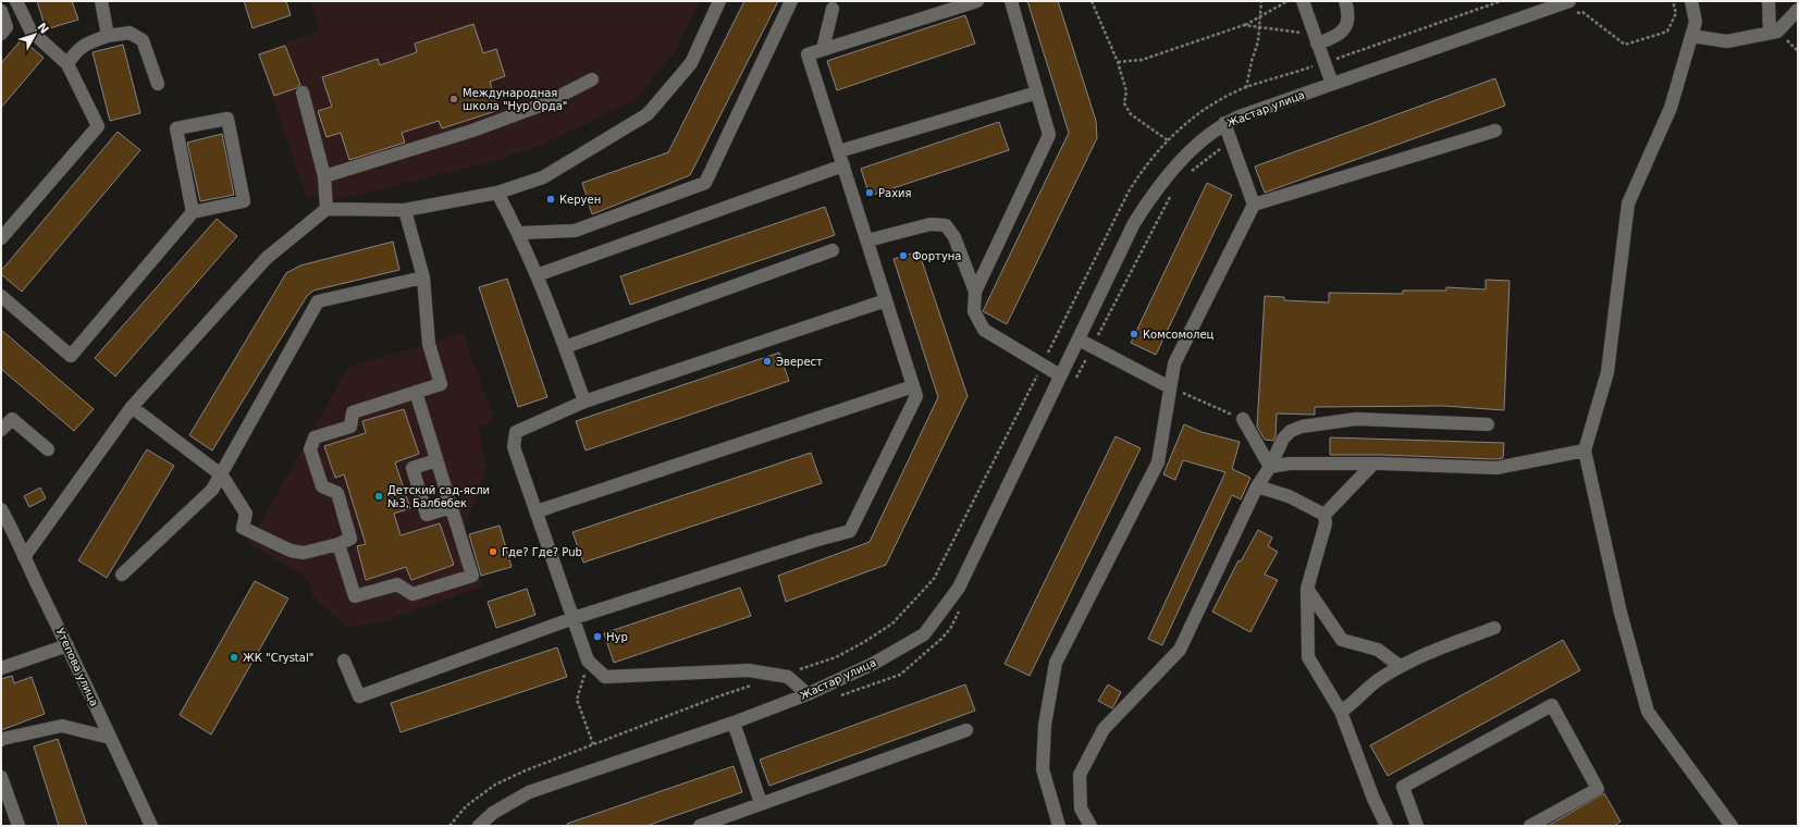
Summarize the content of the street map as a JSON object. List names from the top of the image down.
{
  "streets": {
    "street": ["Жастар улица", "Утепова улица"]
  },
  "places": [
    "Международная школа \"Нур Орда\"",
    "Рахия",
    "Керуен",
    "Фортуна",
    "Комсомолец",
    "Эверест",
    "Детский сад-ясли №3, Балбөбек",
    "Где? Где? Pub",
    "Нур",
    "ЖК \"Crystal\""
  ],
  "north": "top right"
}
